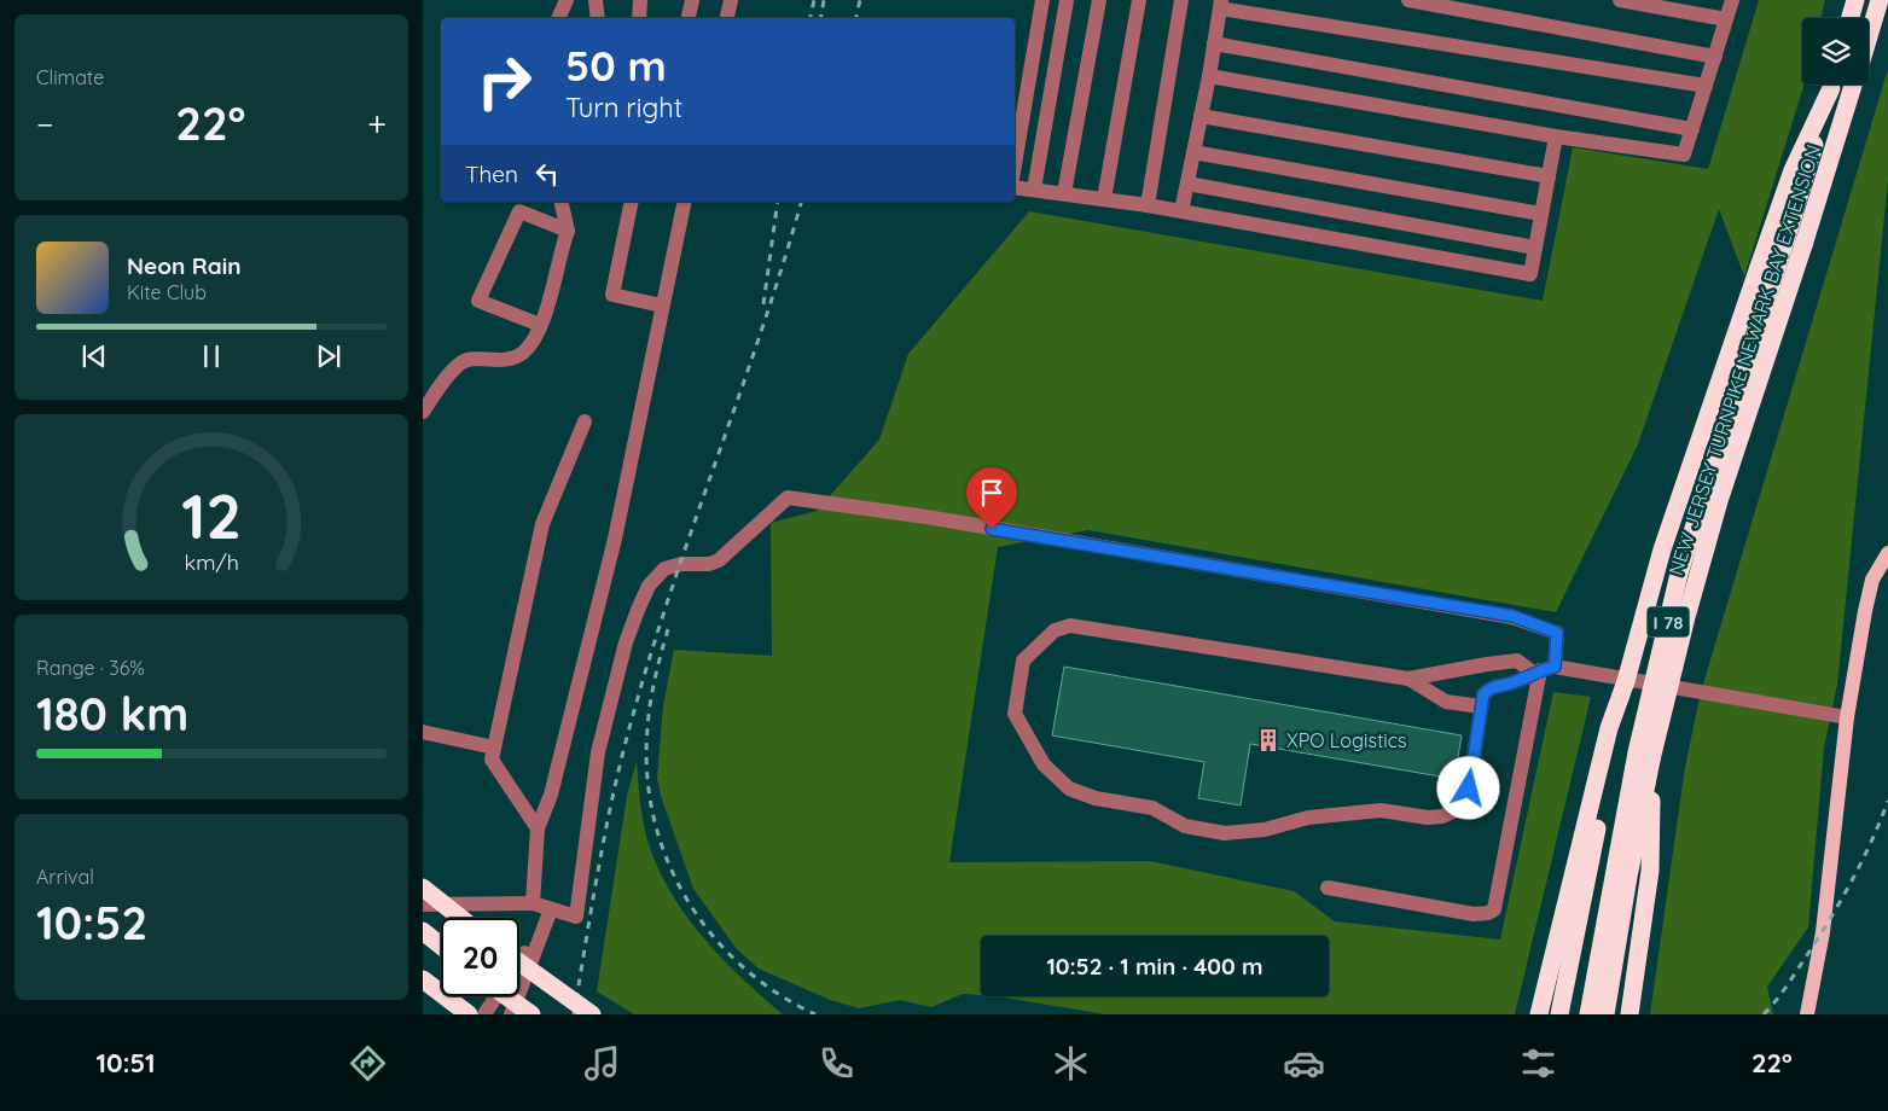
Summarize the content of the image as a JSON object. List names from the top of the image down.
{
  "streets": {
    "highway": ["NEW JERSEY TURNPIKE NEWARK BAY EXTENSION", "I 78"]
  },
  "places": {
    "building": ["XPO Logistics"]
  },
  "page": {
    "tile": [
      "Climate",
      ["Range · 36%", "180 km"],
      ["Arrival", "10:52"]
    ],
    "turn": ["50 m", "Turn right"],
    "heat": ["−", "22°", "+"],
    "then": "Then",
    "song": ["Neon Rain", "Kite Club"],
    "limit": "20",
    "trip": "10:52 · 1 min · 400 m",
    "tabs": ["10:51", "22°"],
    "gauge": ["12", "km/h"]
  }
}
